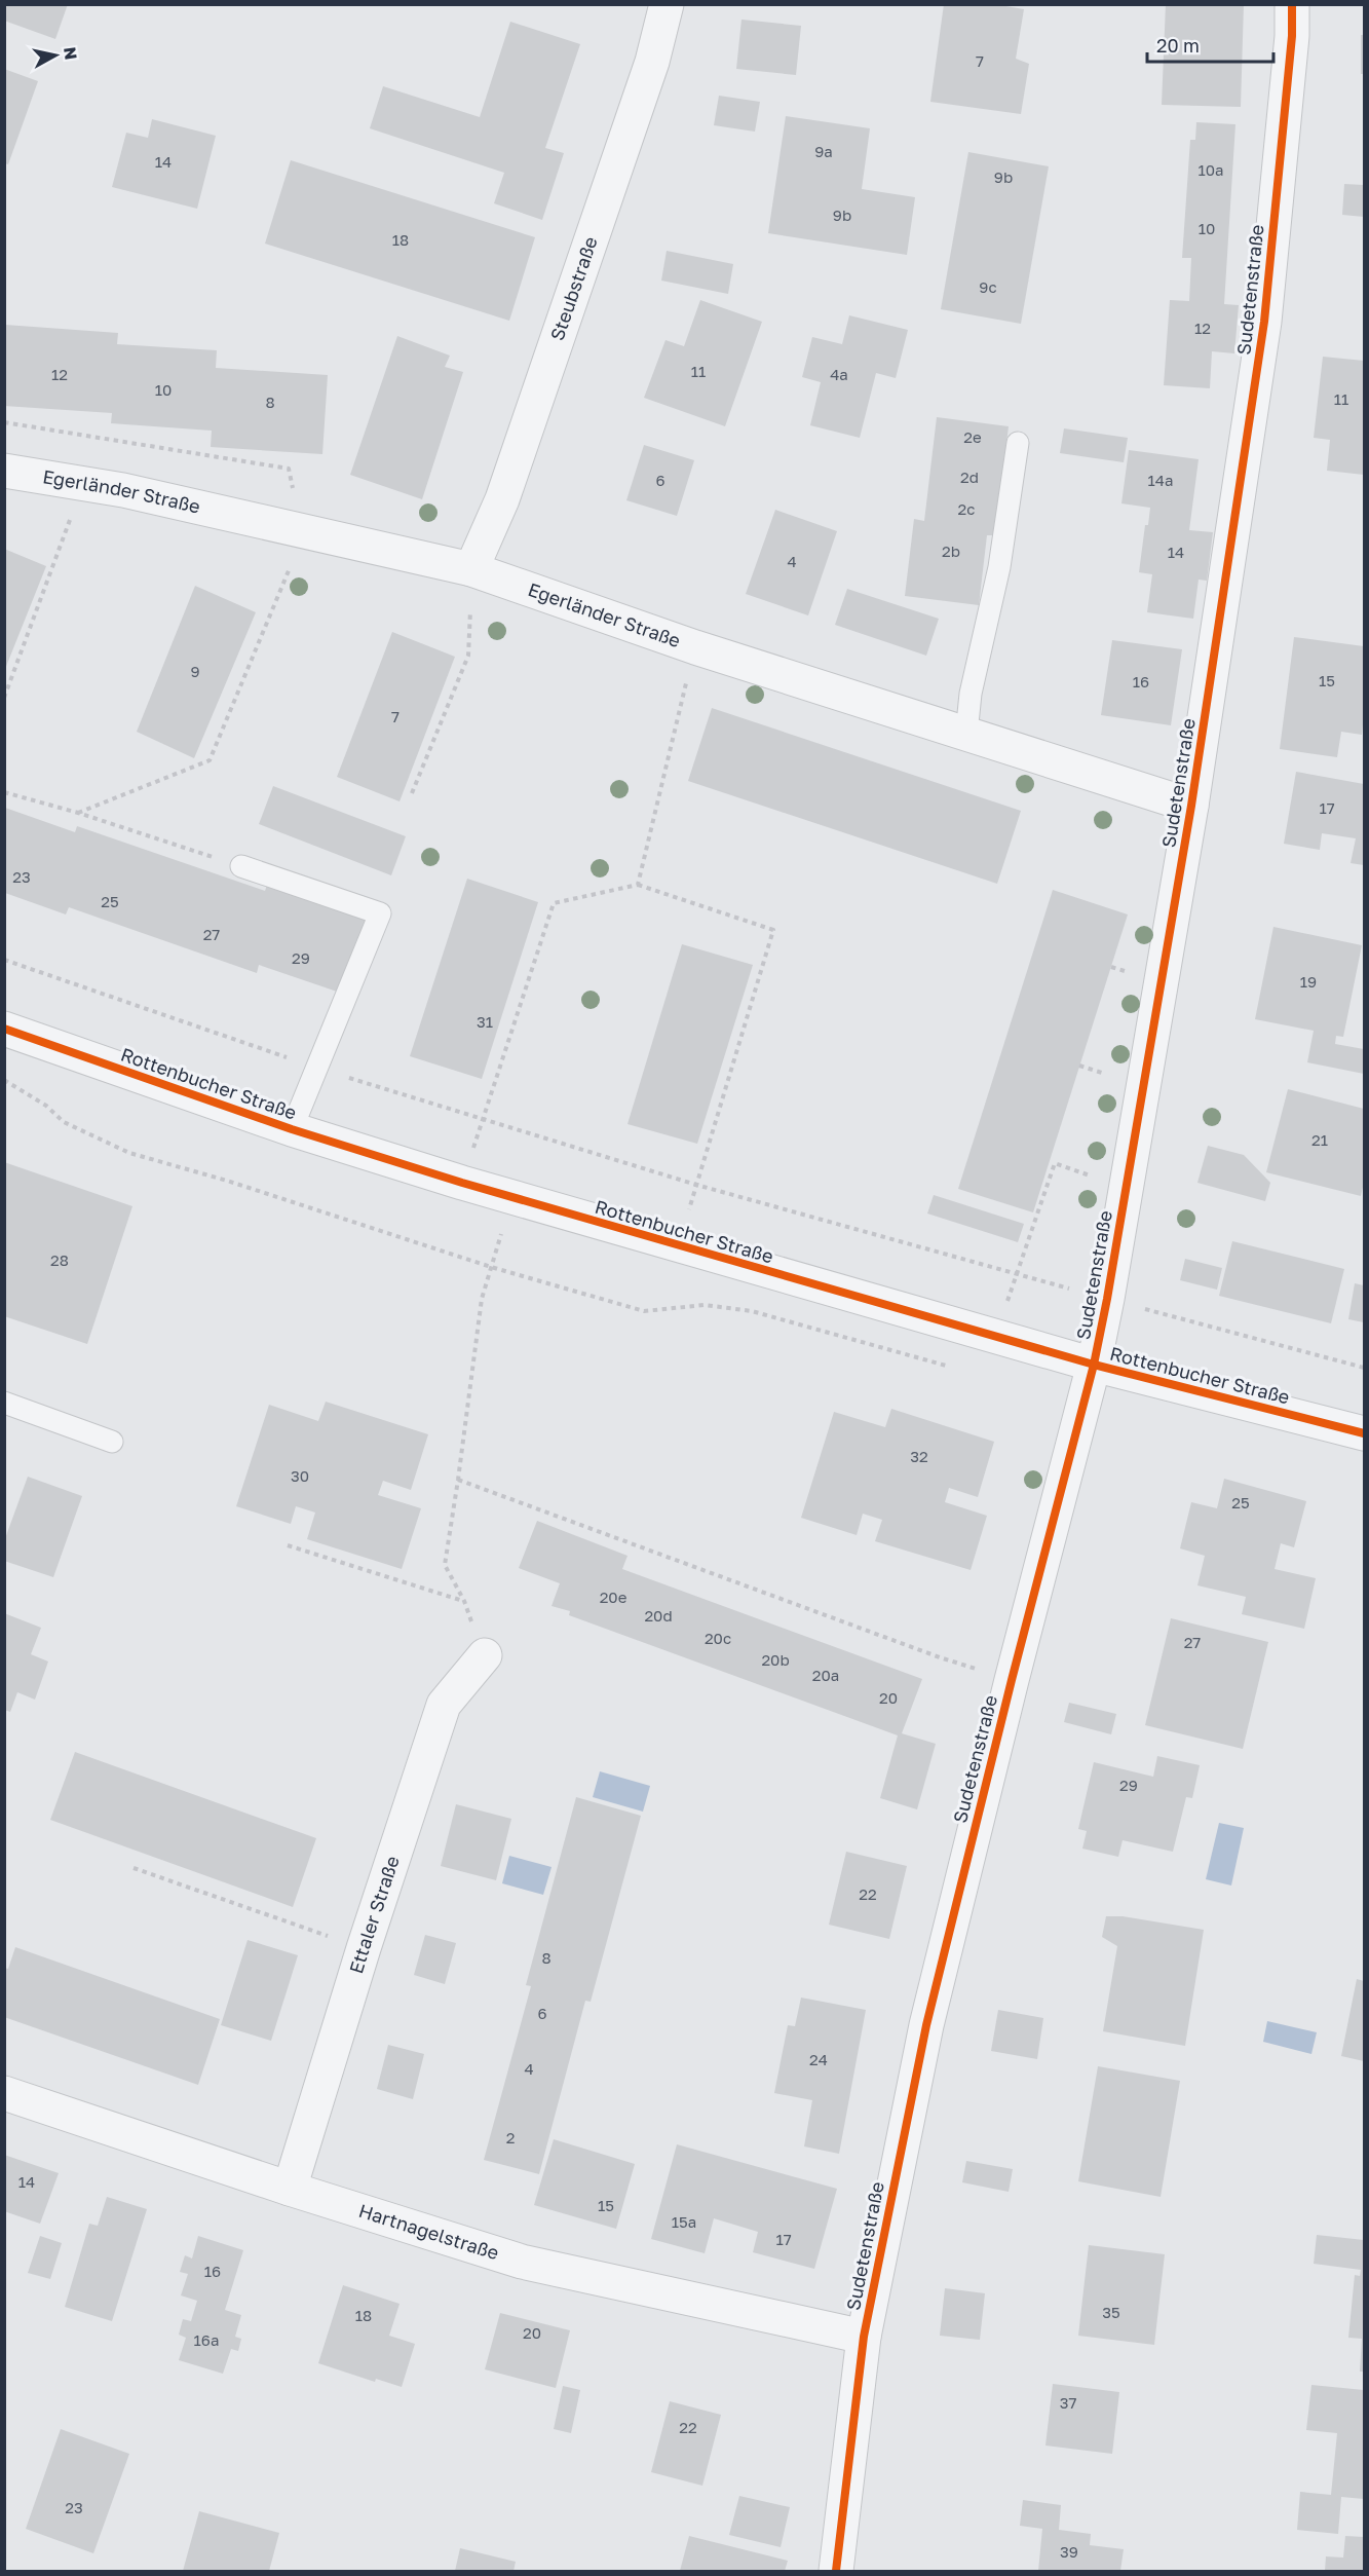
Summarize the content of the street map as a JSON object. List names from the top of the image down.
{
  "streets": {
    "street": [
      "Steubstraße",
      "Sudetenstraße",
      "Egerländer Straße",
      "Rottenbucher Straße",
      "Ettaler Straße",
      "Hartnagelstraße"
    ]
  },
  "crossings": [
    ["Steubstraße", "Egerländer Straße"],
    ["Sudetenstraße", "Egerländer Straße"],
    ["Sudetenstraße", "Rottenbucher Straße"],
    ["Sudetenstraße", "Hartnagelstraße"],
    ["Ettaler Straße", "Hartnagelstraße"]
  ],
  "house_numbers": [
    "7",
    "9a",
    "14",
    "10a",
    "9b",
    "9b",
    "10",
    "18",
    "9c",
    "12",
    "11",
    "12",
    "4a",
    "10",
    "11",
    "8",
    "2e",
    "2d",
    "6",
    "14a",
    "2c",
    "2b",
    "14",
    "4",
    "9",
    "15",
    "16",
    "7",
    "17",
    "23",
    "25",
    "27",
    "29",
    "19",
    "31",
    "21",
    "28",
    "32",
    "30",
    "25",
    "20e",
    "20d",
    "20c",
    "27",
    "20b",
    "20a",
    "20",
    "29",
    "22",
    "8",
    "6",
    "24",
    "4",
    "2",
    "14",
    "15",
    "15a",
    "17",
    "16",
    "35",
    "18",
    "20",
    "16a",
    "37",
    "22",
    "23",
    "39"
  ],
  "scale_bar": "20 m",
  "north": "right"
}
